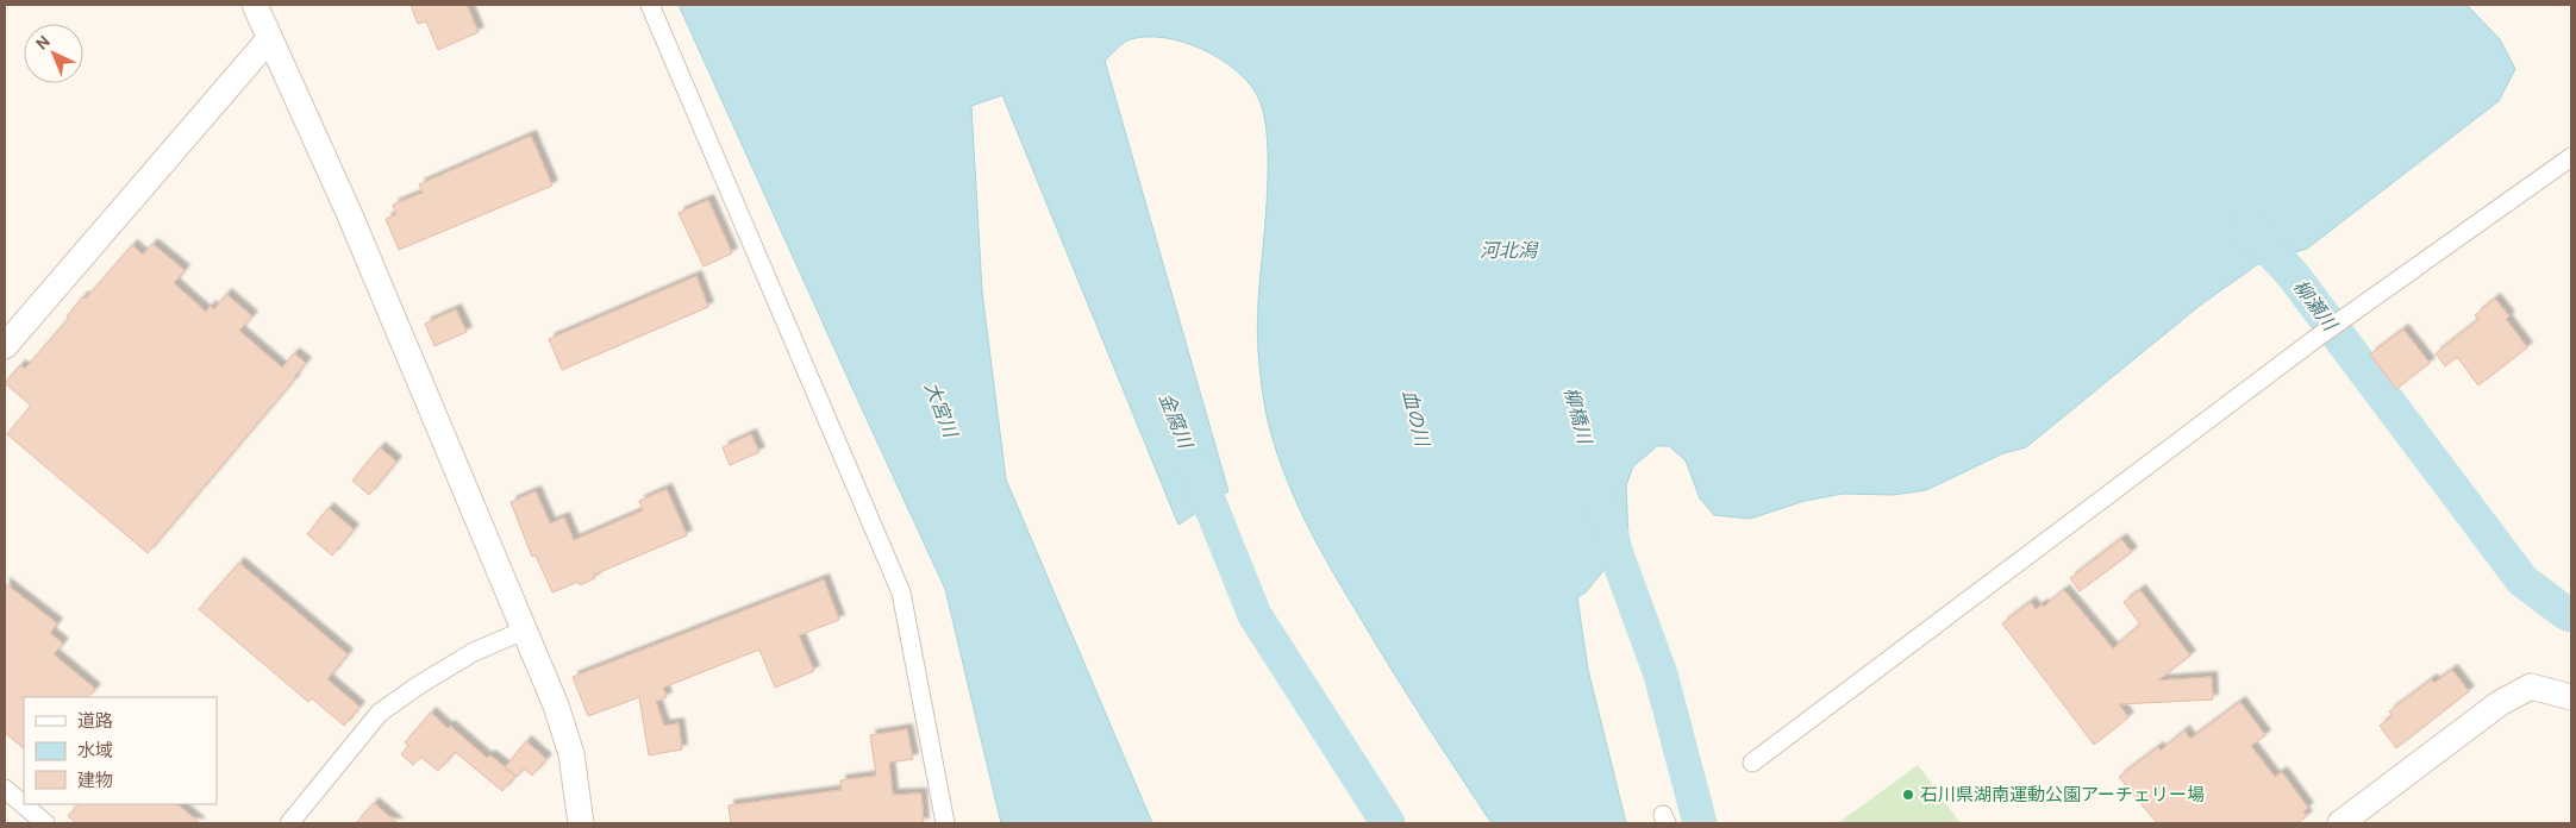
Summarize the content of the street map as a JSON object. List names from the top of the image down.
{
  "water": [
    "河北潟",
    "柳瀬川",
    "大宮川",
    "柳橋川",
    "血の川",
    "金腐川"
  ],
  "places": ["石川県湖南運動公園アーチェリー場"],
  "legend": ["道路", "水域", "建物"],
  "north": "top left"
}
